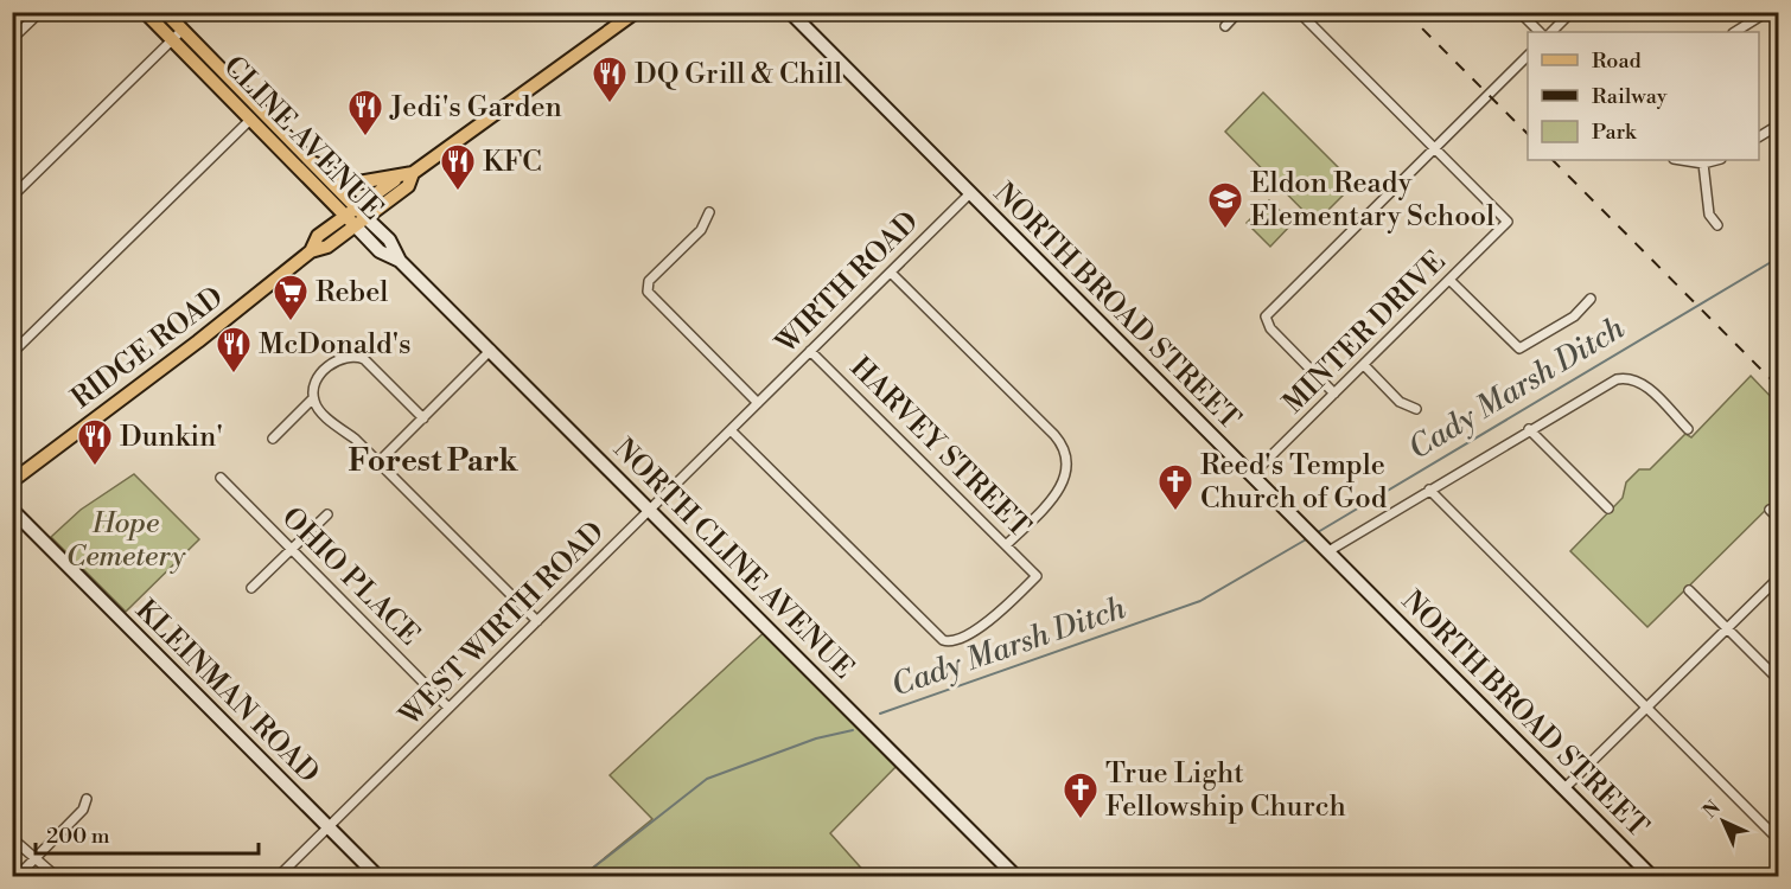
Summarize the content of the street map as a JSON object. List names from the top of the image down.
{
  "streets": {
    "main road": ["CLINE AVENUE", "RIDGE ROAD"],
    "street": [
      "WIRTH ROAD",
      "NORTH BROAD STREET",
      "MINTER DRIVE",
      "HARVEY STREET",
      "NORTH CLINE AVENUE",
      "OHIO PLACE",
      "WEST WIRTH ROAD",
      "KLEINMAN ROAD"
    ]
  },
  "crossings": [
    ["CLINE AVENUE", "RIDGE ROAD"],
    ["CLINE AVENUE", "NORTH CLINE AVENUE"],
    ["WIRTH ROAD", "NORTH BROAD STREET"],
    ["WIRTH ROAD", "HARVEY STREET"],
    ["WIRTH ROAD", "WEST WIRTH ROAD"],
    ["NORTH BROAD STREET", "MINTER DRIVE"],
    ["HARVEY STREET", "WEST WIRTH ROAD"],
    ["NORTH CLINE AVENUE", "WEST WIRTH ROAD"],
    ["OHIO PLACE", "WEST WIRTH ROAD"],
    ["WEST WIRTH ROAD", "KLEINMAN ROAD"]
  ],
  "districts": ["Forest Park"],
  "water": ["Cady Marsh Ditch"],
  "parks": ["Hope Cemetery"],
  "places": {
    "restaurant": [
      "DQ Grill & Chill",
      "Jedi's Garden",
      "KFC",
      "McDonald's",
      "Dunkin'"
    ],
    "school or university": ["Eldon Ready Elementary School"],
    "supermarket": ["Rebel"],
    "church": ["Reed's Temple Church of God", "True Light Fellowship Church"]
  },
  "legend": ["Road", "Railway", "Park"],
  "scale_bar": "200 m",
  "north": "top left"
}
